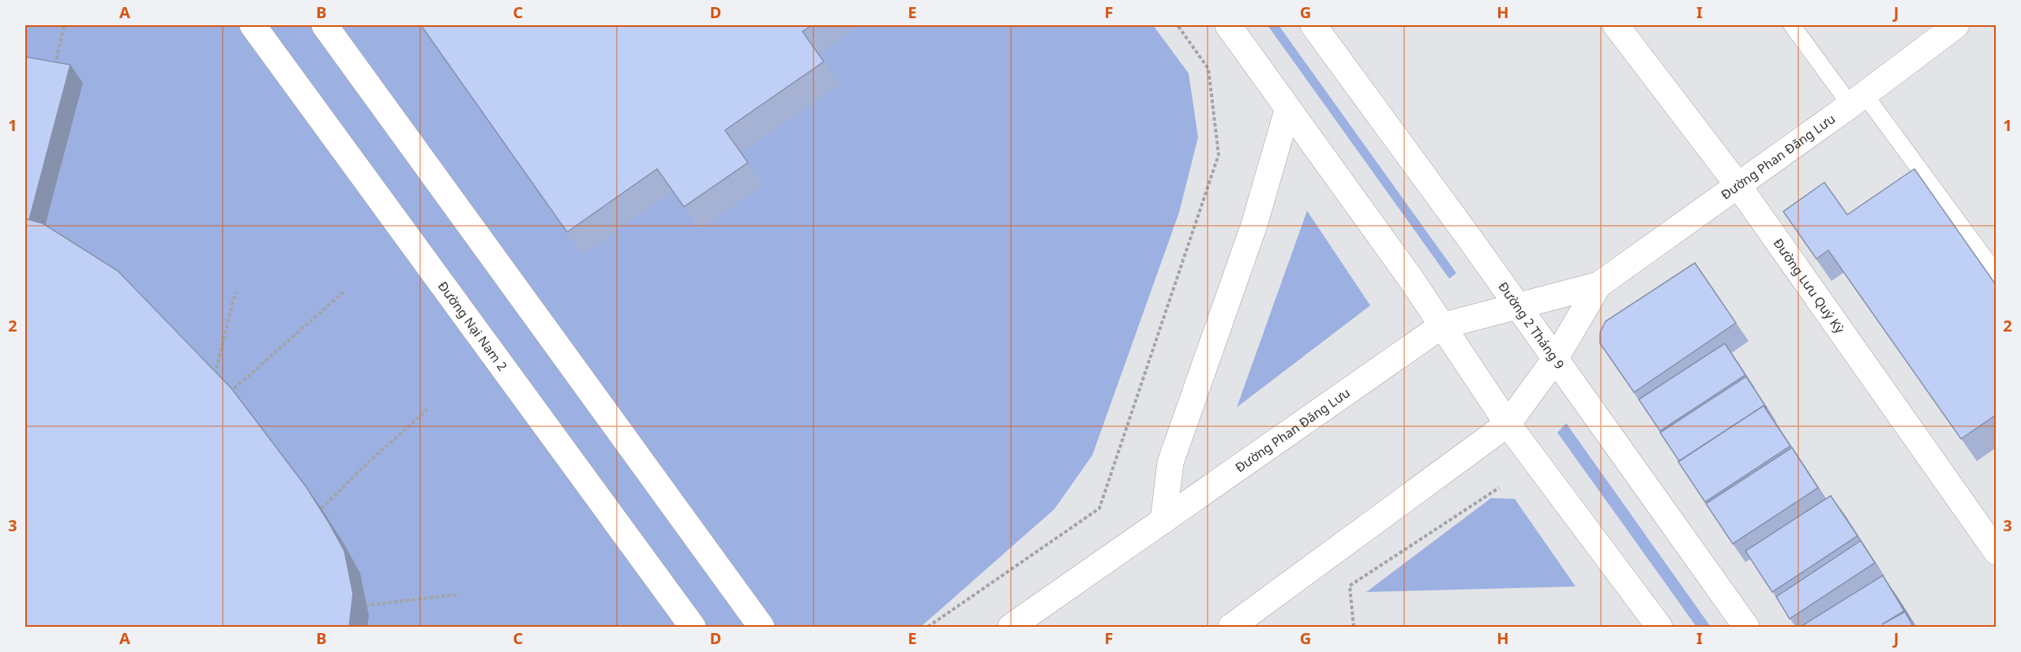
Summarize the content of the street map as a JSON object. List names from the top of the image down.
{
  "streets": {
    "street": [
      "Đường Phan Đăng Lưu",
      "Đường Lưu Quý Kỳ",
      "Đường Nại Nam 2",
      "Đường 2 Tháng 9"
    ]
  },
  "crossings": [
    ["Đường Phan Đăng Lưu", "Đường Lưu Quý Kỳ"],
    ["Đường Phan Đăng Lưu", "Đường 2 Tháng 9"]
  ],
  "grid": {
    "columns": [
      "A",
      "B",
      "C",
      "D",
      "E",
      "F",
      "G",
      "H",
      "I",
      "J"
    ],
    "rows": ["1", "2", "3"]
  }
}
